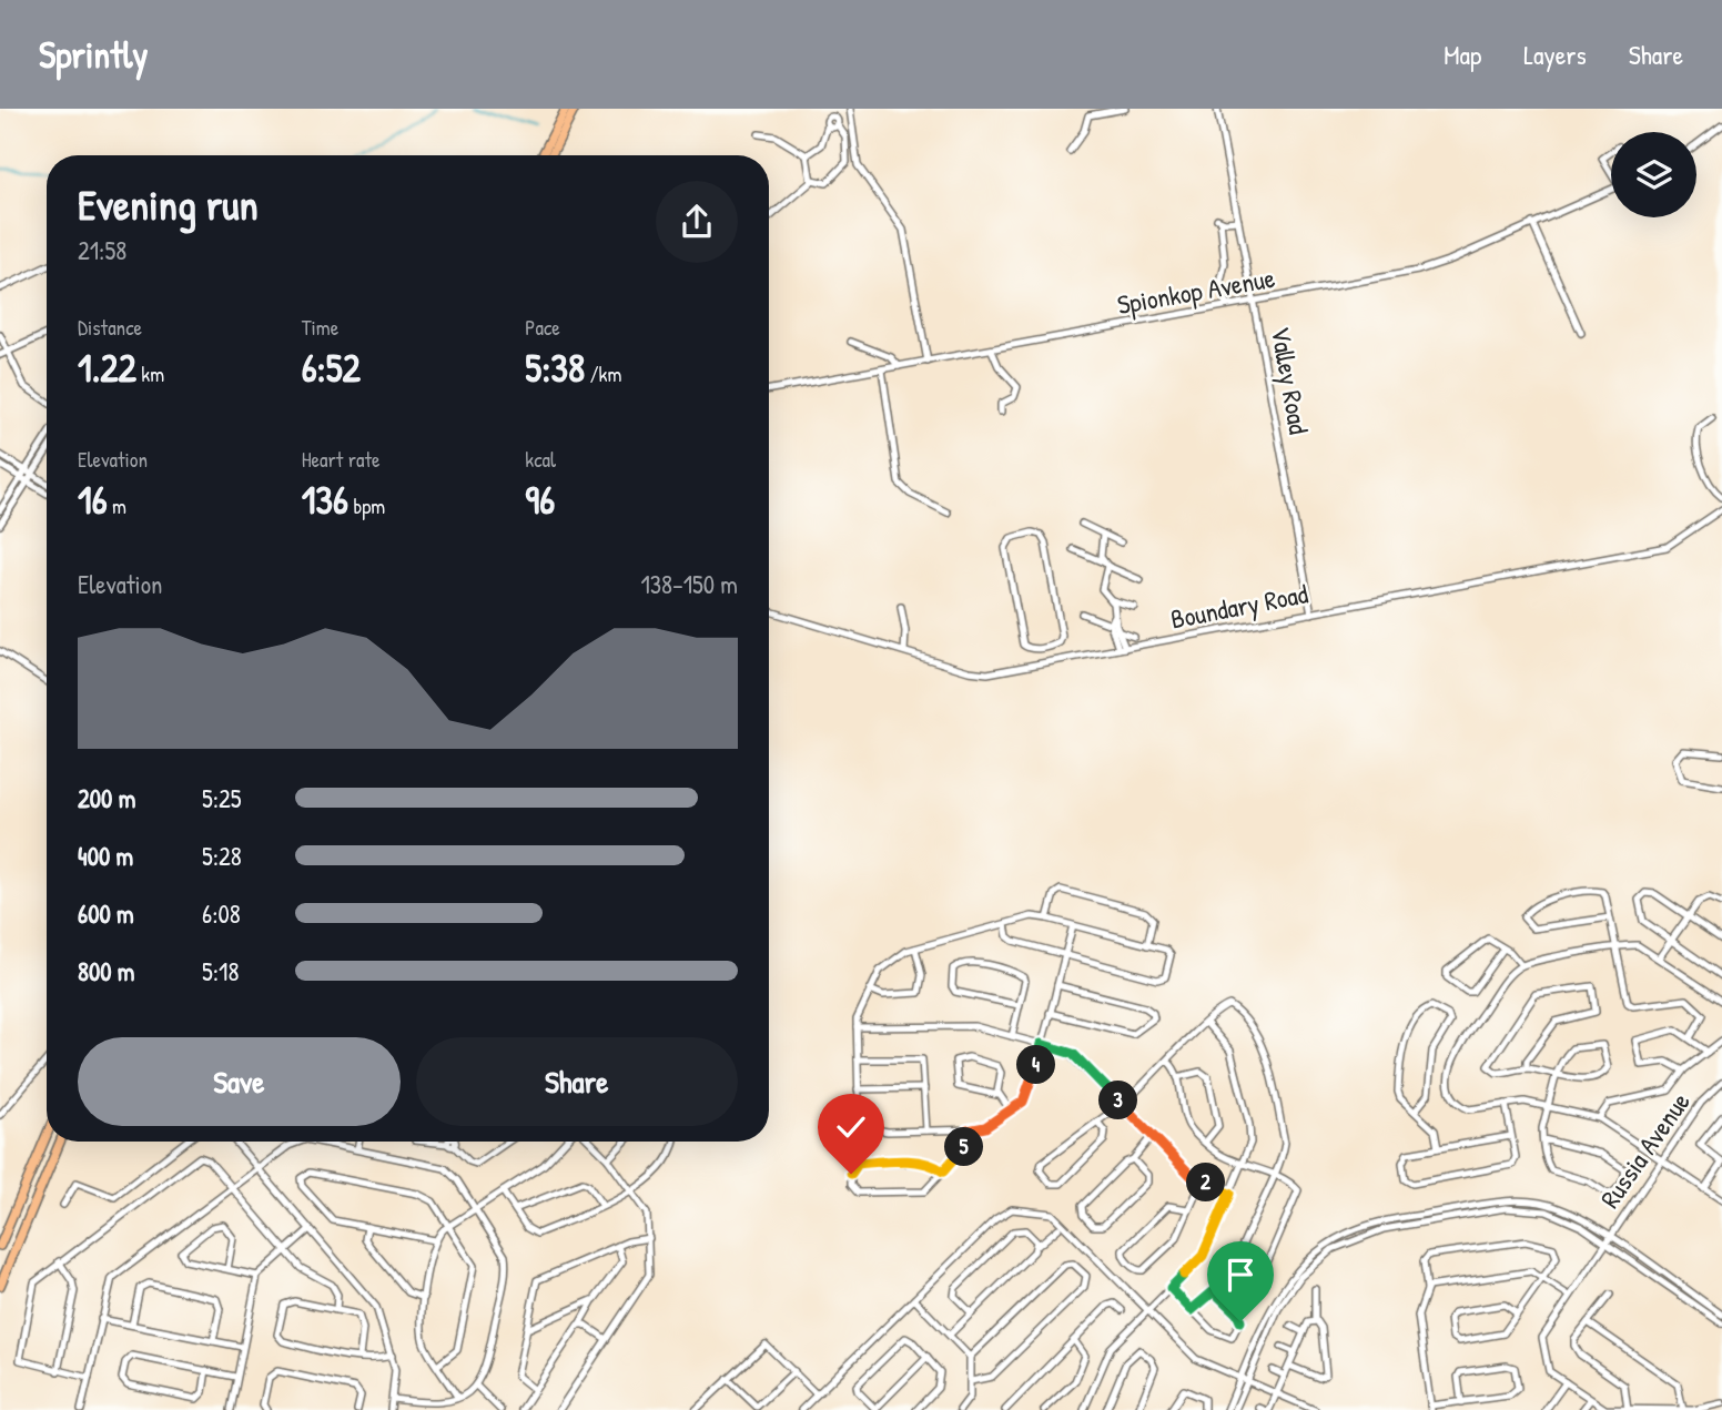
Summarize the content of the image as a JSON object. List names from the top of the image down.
{
  "streets": {
    "street": [
      "Spionkop Avenue",
      "Valley Road",
      "Boundary Road",
      "Russia Avenue"
    ]
  },
  "crossings": [
    ["Spionkop Avenue", "Valley Road"],
    ["Valley Road", "Boundary Road"]
  ],
  "page": {
    "header": "Sprintly",
    "nav": ["Map", "Layers", "Share"],
    "heading": ["Evening run", "21:58"],
    "stats": [
      ["Distance", "1.22 km"],
      ["Time", "6:52"],
      ["Pace", "5:38 /km"],
      ["Elevation", "16 m"],
      ["Heart rate", "136 bpm"],
      ["kcal", "96"]
    ],
    "chart": ["Elevation", "138–150 m"],
    "list": [
      {
        "name": "200 m",
        "note": "5:25"
      },
      {
        "name": "400 m",
        "note": "5:28"
      },
      {
        "name": "600 m",
        "note": "6:08"
      },
      {
        "name": "800 m",
        "note": "5:18"
      }
    ],
    "buttons": ["Save", "Share"],
    "pins": [
      "4",
      "3",
      "5",
      "2"
    ]
  }
}
